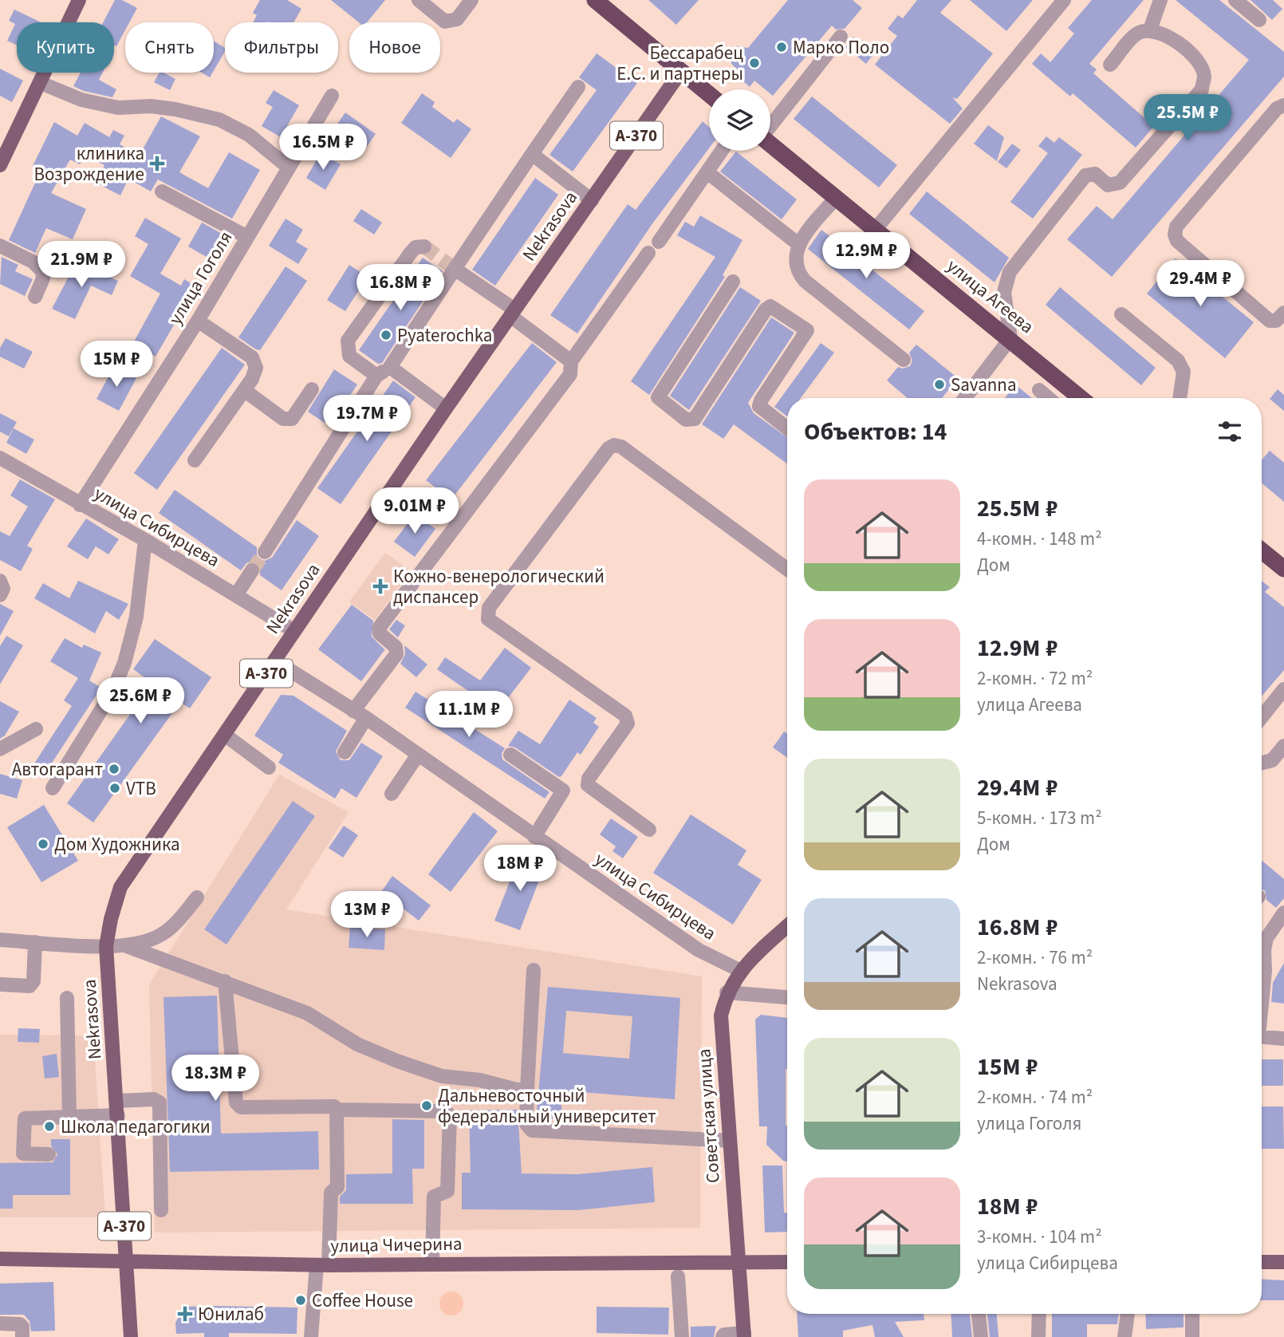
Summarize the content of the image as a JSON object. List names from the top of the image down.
{
  "streets": {
    "highway": ["улица Агеева"],
    "main road": [
      "А-370",
      "Nekrasova",
      "Советская улица",
      "улица Чичерина"
    ],
    "street": ["улица Гоголя", "улица Сибирцева"]
  },
  "crossings": [
    ["Nekrasova", "улица Сибирцева"],
    ["Nekrasova", "улица Чичерина"],
    ["улица Гоголя", "улица Сибирцева"],
    ["улица Сибирцева", "Советская улица"],
    ["Советская улица", "улица Чичерина"]
  ],
  "places": {
    "other": [
      "Марко Поло",
      "Бессарабец Е.С. и партнеры",
      "Pyaterochka",
      "Savanna",
      "Автогарант",
      "VTB",
      "Дом Художника",
      "Дальневосточный федеральный университет",
      "Школа педагогики",
      "Coffee House"
    ],
    "health": ["клиника Возрождение", "Кожно-венерологический диспансер", "Юнилаб"]
  },
  "page": {
    "chip": [
      "Купить",
      "Снять",
      "Фильтры",
      "Новое"
    ],
    "price": [
      "25.5M ₽",
      "16.5M ₽",
      "12.9M ₽",
      "21.9M ₽",
      "29.4M ₽",
      "16.8M ₽",
      "15M ₽",
      "19.7M ₽",
      "9.01M ₽",
      "25.6M ₽",
      "11.1M ₽",
      "18M ₽",
      "13M ₽",
      "18.3M ₽"
    ],
    "heading": "Объектов: 14",
    "list": [
      {
        "name": "25.5M ₽",
        "note": "4-комн. · 148 m² · Дом"
      },
      {
        "name": "12.9M ₽",
        "note": "2-комн. · 72 m² · улица Агеева"
      },
      {
        "name": "29.4M ₽",
        "note": "5-комн. · 173 m² · Дом"
      },
      {
        "name": "16.8M ₽",
        "note": "2-комн. · 76 m² · Nekrasova"
      },
      {
        "name": "15M ₽",
        "note": "2-комн. · 74 m² · улица Гоголя"
      },
      {
        "name": "18M ₽",
        "note": "3-комн. · 104 m² · улица Сибирцева"
      }
    ]
  }
}
